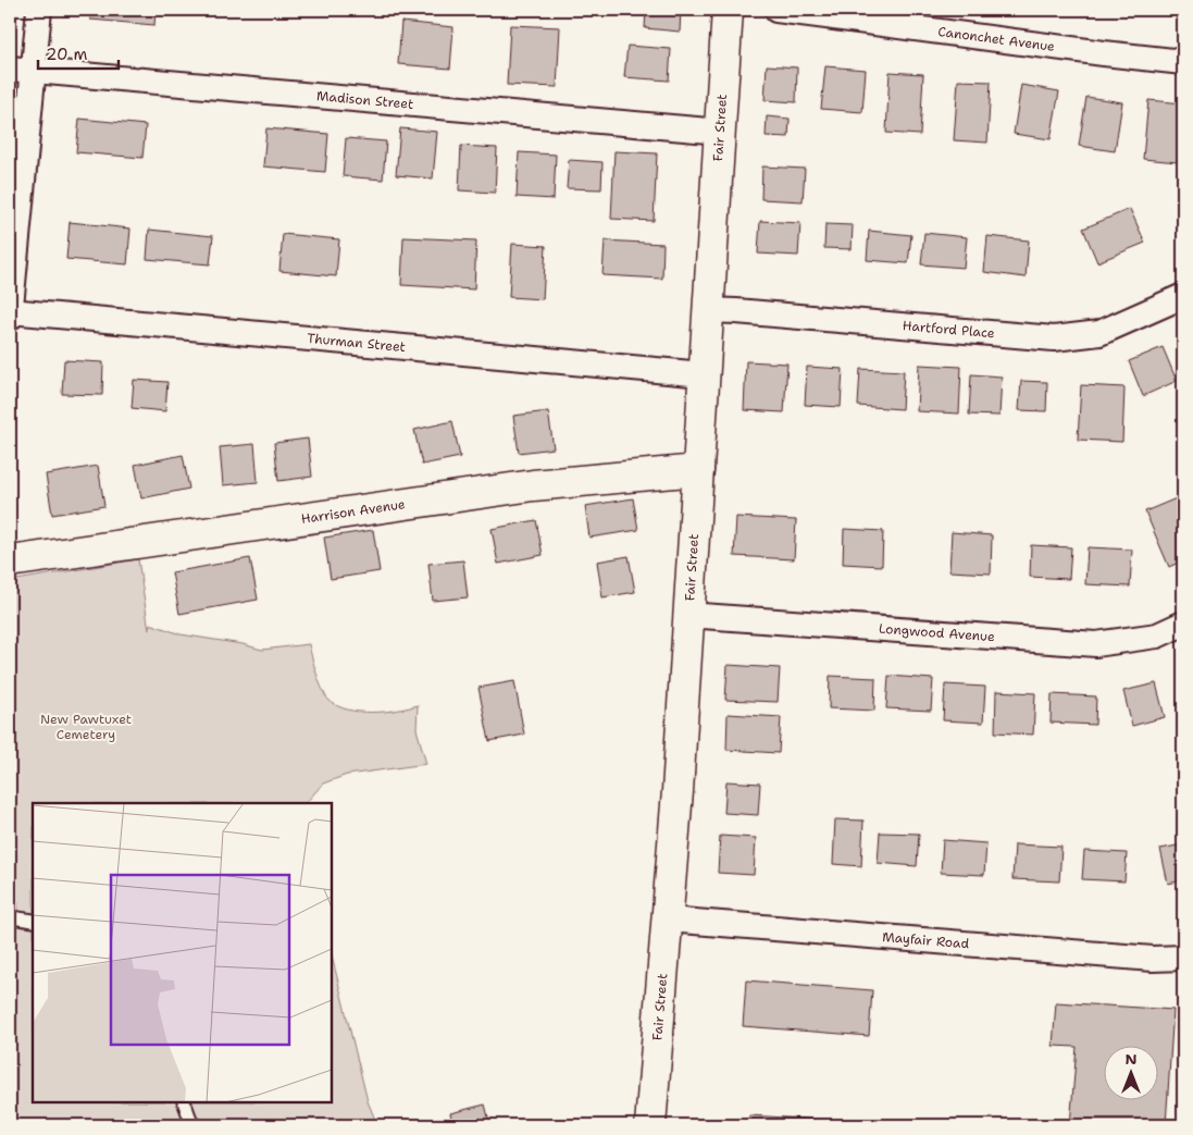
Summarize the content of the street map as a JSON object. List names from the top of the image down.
{
  "streets": {
    "street": [
      "Canonchet Avenue",
      "Madison Street",
      "Fair Street",
      "Hartford Place",
      "Thurman Street",
      "Harrison Avenue",
      "Longwood Avenue",
      "Mayfair Road"
    ]
  },
  "crossings": [
    ["Madison Street", "Fair Street"],
    ["Fair Street", "Hartford Place"],
    ["Fair Street", "Thurman Street"],
    ["Fair Street", "Harrison Avenue"],
    ["Fair Street", "Longwood Avenue"],
    ["Fair Street", "Mayfair Road"]
  ],
  "parks": ["New Pawtuxet Cemetery"],
  "scale_bar": "20 m",
  "north": "top"
}
